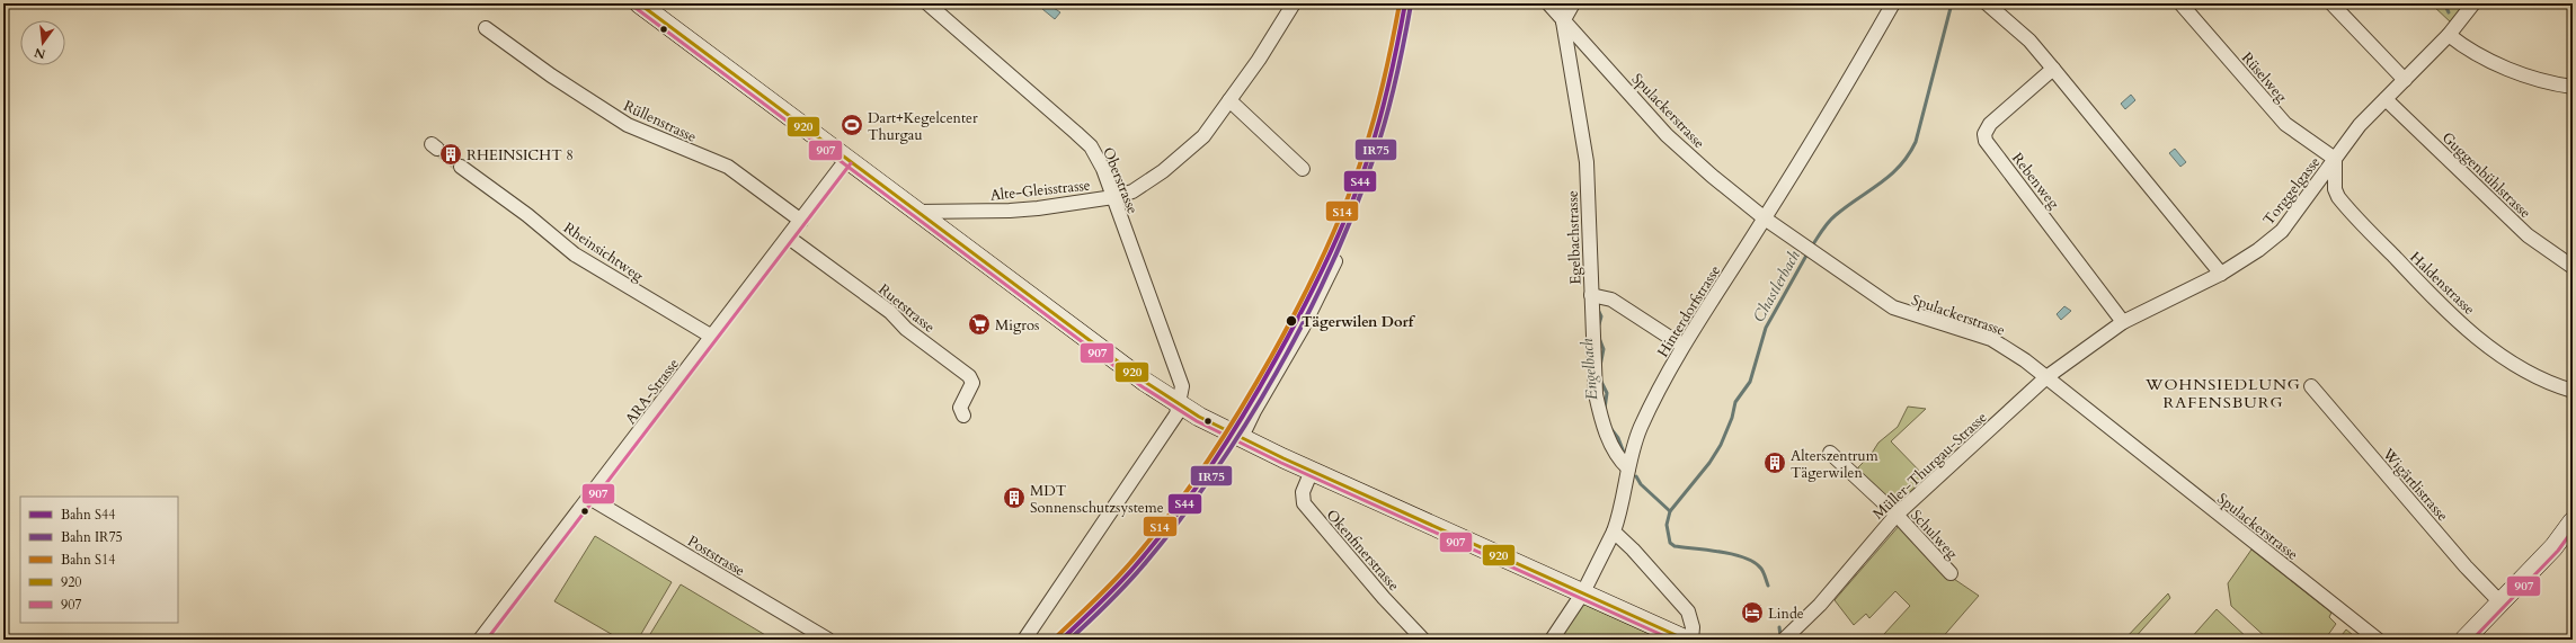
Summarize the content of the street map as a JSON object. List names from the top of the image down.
{
  "streets": {
    "street": [
      "Rüselweg",
      "Spulackerstrasse",
      "Rüllenstrasse",
      "Guggenbühlstrasse",
      "Oberstrasse",
      "Rebenweg",
      "Alte-Gleisstrasse",
      "Torggelgasse",
      "Egelbachstrasse",
      "Rheinsichtweg",
      "Haldenstrasse",
      "Ruetstrasse",
      "Hinterdorfstrasse",
      "ARA-Strasse",
      "Müller-Thurgau-Strasse",
      "Wigärtlistrasse",
      "Schulweg",
      "Okenfinerstrasse",
      "Poststrasse"
    ]
  },
  "crossings": [
    ["Rüselweg", "Torggelgasse"],
    ["Rüselweg", "Haldenstrasse"],
    ["Spulackerstrasse", "Torggelgasse"],
    ["Spulackerstrasse", "Egelbachstrasse"],
    ["Spulackerstrasse", "Hinterdorfstrasse"],
    ["Spulackerstrasse", "Müller-Thurgau-Strasse"],
    ["Rüllenstrasse", "ARA-Strasse"],
    ["Guggenbühlstrasse", "Torggelgasse"],
    ["Oberstrasse", "Alte-Gleisstrasse"],
    ["Rebenweg", "Torggelgasse"],
    ["Torggelgasse", "Haldenstrasse"],
    ["Torggelgasse", "Müller-Thurgau-Strasse"],
    ["Egelbachstrasse", "Hinterdorfstrasse"],
    ["Rheinsichtweg", "ARA-Strasse"],
    ["Ruetstrasse", "ARA-Strasse"],
    ["ARA-Strasse", "Poststrasse"],
    ["Müller-Thurgau-Strasse", "Schulweg"]
  ],
  "districts": ["WOHNSIEDLUNG RAFENSBURG"],
  "water": ["Chastlerbach", "Engelbach"],
  "places": {
    "sports": ["Dart+Kegelcenter Thurgau"],
    "building": ["RHEINSICHT 8", "Alterszentrum Tägerwilen", "MDT Sonnenschutzsysteme"],
    "other": ["Tägerwilen Dorf"],
    "supermarket": ["Migros"],
    "hotel": ["Linde"]
  },
  "lines": [
    "rail line S44",
    "rail line S14",
    "transit line 920",
    "rail line IR75",
    "transit line 907"
  ],
  "legend": [
    "Bahn S44",
    "Bahn IR75",
    "Bahn S14",
    "920",
    "907"
  ],
  "north": "bottom"
}
